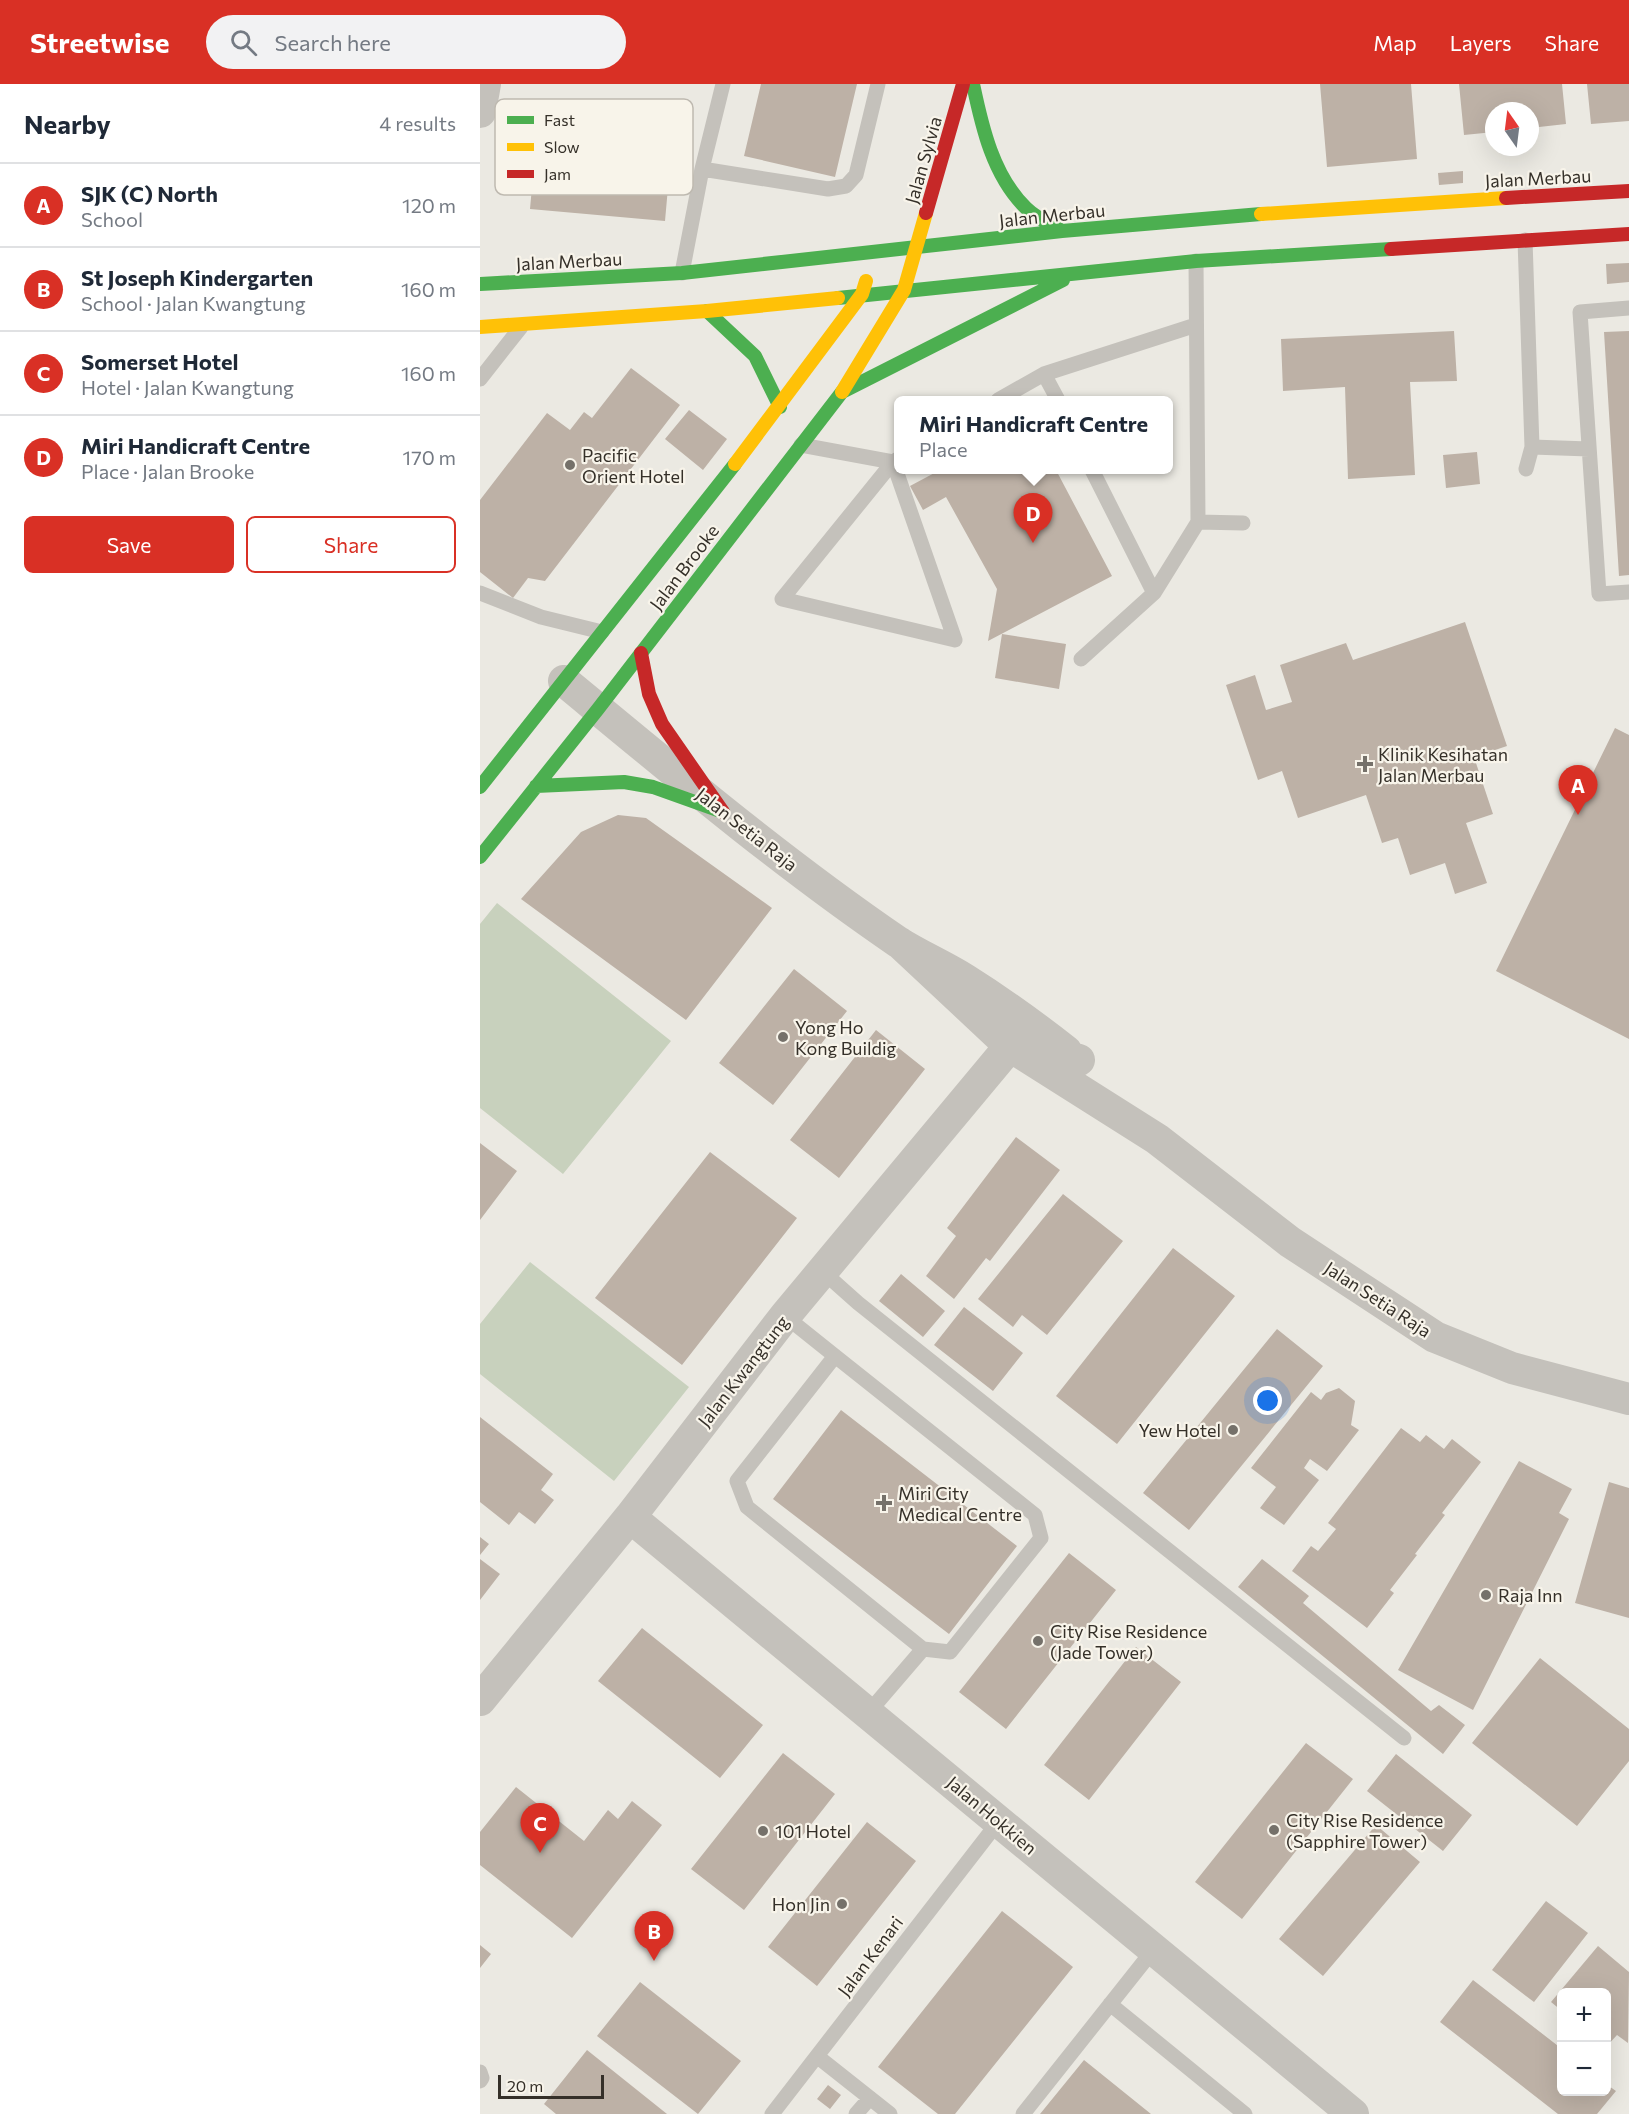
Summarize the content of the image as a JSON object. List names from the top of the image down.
{
  "streets": {
    "main road": ["Jalan Sylvia", "Jalan Merbau", "Jalan Brooke"],
    "street": ["Jalan Setia Raja", "Jalan Kwangtung", "Jalan Hokkien"],
    "lane": ["Jalan Kenari"]
  },
  "crossings": [
    ["Jalan Sylvia", "Jalan Merbau"],
    ["Jalan Sylvia", "Jalan Brooke"],
    ["Jalan Merbau", "Jalan Brooke"],
    ["Jalan Brooke", "Jalan Setia Raja"],
    ["Jalan Setia Raja", "Jalan Kwangtung"],
    ["Jalan Kwangtung", "Jalan Hokkien"],
    ["Jalan Hokkien", "Jalan Kenari"]
  ],
  "places": {
    "other": [
      "Pacific Orient Hotel",
      "Yong Ho Kong Buildig",
      "Yew Hotel",
      "Raja Inn",
      "City Rise Residence (Jade Tower)",
      "City Rise Residence (Sapphire Tower)",
      "101 Hotel",
      "Hon Jin"
    ],
    "health": ["Klinik Kesihatan Jalan Merbau", "Miri City Medical Centre"]
  },
  "legend": ["Fast", "Slow", "Jam"],
  "scale_bar": "20 m",
  "north": "top",
  "page": {
    "header": "Streetwise",
    "search": "Search here",
    "nav": ["Map", "Layers", "Share"],
    "heading": ["Nearby", "4 results"],
    "list": [
      {
        "mark": "A",
        "name": "SJK (C) North",
        "note": "School",
        "value": "120 m"
      },
      {
        "mark": "B",
        "name": "St Joseph Kindergarten",
        "note": "School · Jalan Kwangtung",
        "value": "160 m"
      },
      {
        "mark": "C",
        "name": "Somerset Hotel",
        "note": "Hotel · Jalan Kwangtung",
        "value": "160 m"
      },
      {
        "mark": "D",
        "name": "Miri Handicraft Centre",
        "note": "Place · Jalan Brooke",
        "value": "170 m"
      }
    ],
    "popup": ["Miri Handicraft Centre", "Place"],
    "pins": [
      "D",
      "A",
      "C",
      "B"
    ],
    "buttons": ["Save", "Share"],
    "map_buttons": ["+", "−"],
    "scale": "20 m"
  }
}
